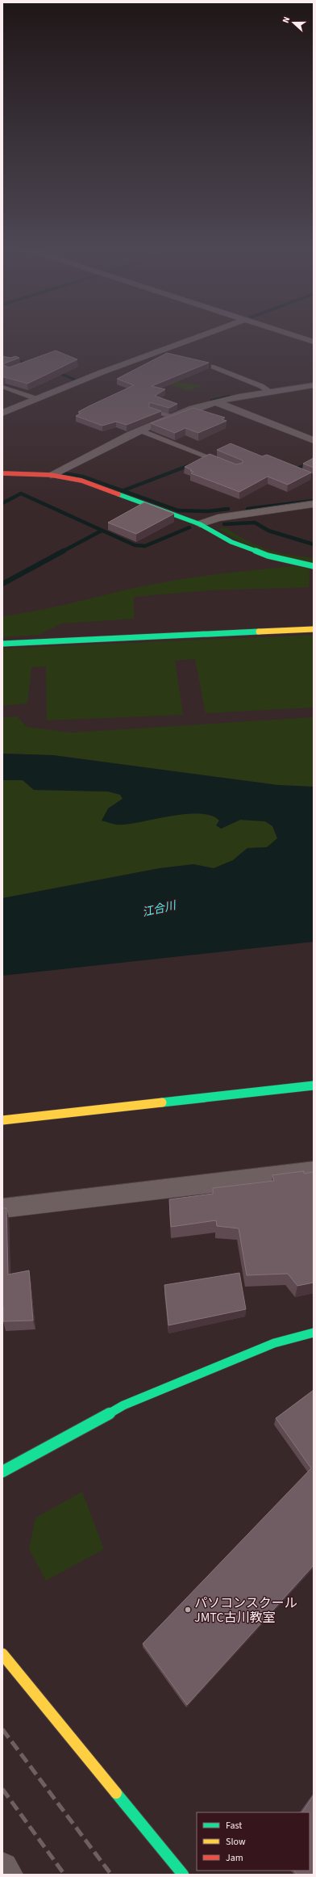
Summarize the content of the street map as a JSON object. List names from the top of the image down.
{
  "water": ["江合川"],
  "places": ["パソコンスクール JMTC古川教室"],
  "legend": ["Fast", "Slow", "Jam"],
  "north": "left"
}
